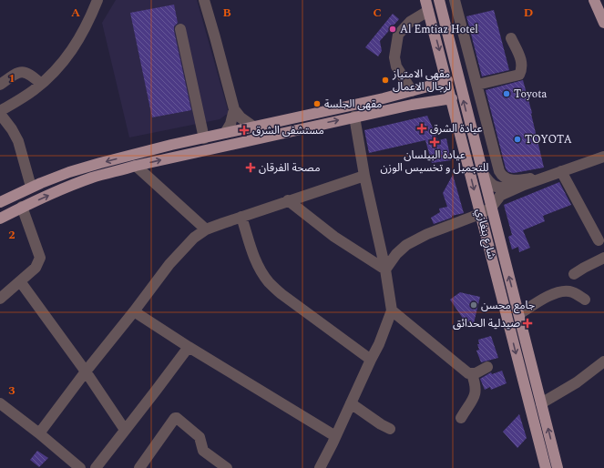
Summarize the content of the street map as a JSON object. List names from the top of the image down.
{
  "streets": {
    "main road": ["شارع بنغازي"]
  },
  "places": {
    "other": [
      "Al Emtiaz Hotel",
      "مقهى الامتياز لرجال الاعمال",
      "Toyota",
      "مقهى الجلسة",
      "TOYOTA",
      "جامع محسن"
    ],
    "health": [
      "عيادة الشرق",
      "مستشفى الشرق",
      "عيادة البيلسان للتجميل و تخسيس الوزن",
      "مصحة الفرقان",
      "صيدلية الحدائق"
    ]
  },
  "grid": {
    "columns": [
      "A",
      "B",
      "C",
      "D"
    ],
    "rows": ["1", "2", "3"]
  }
}
